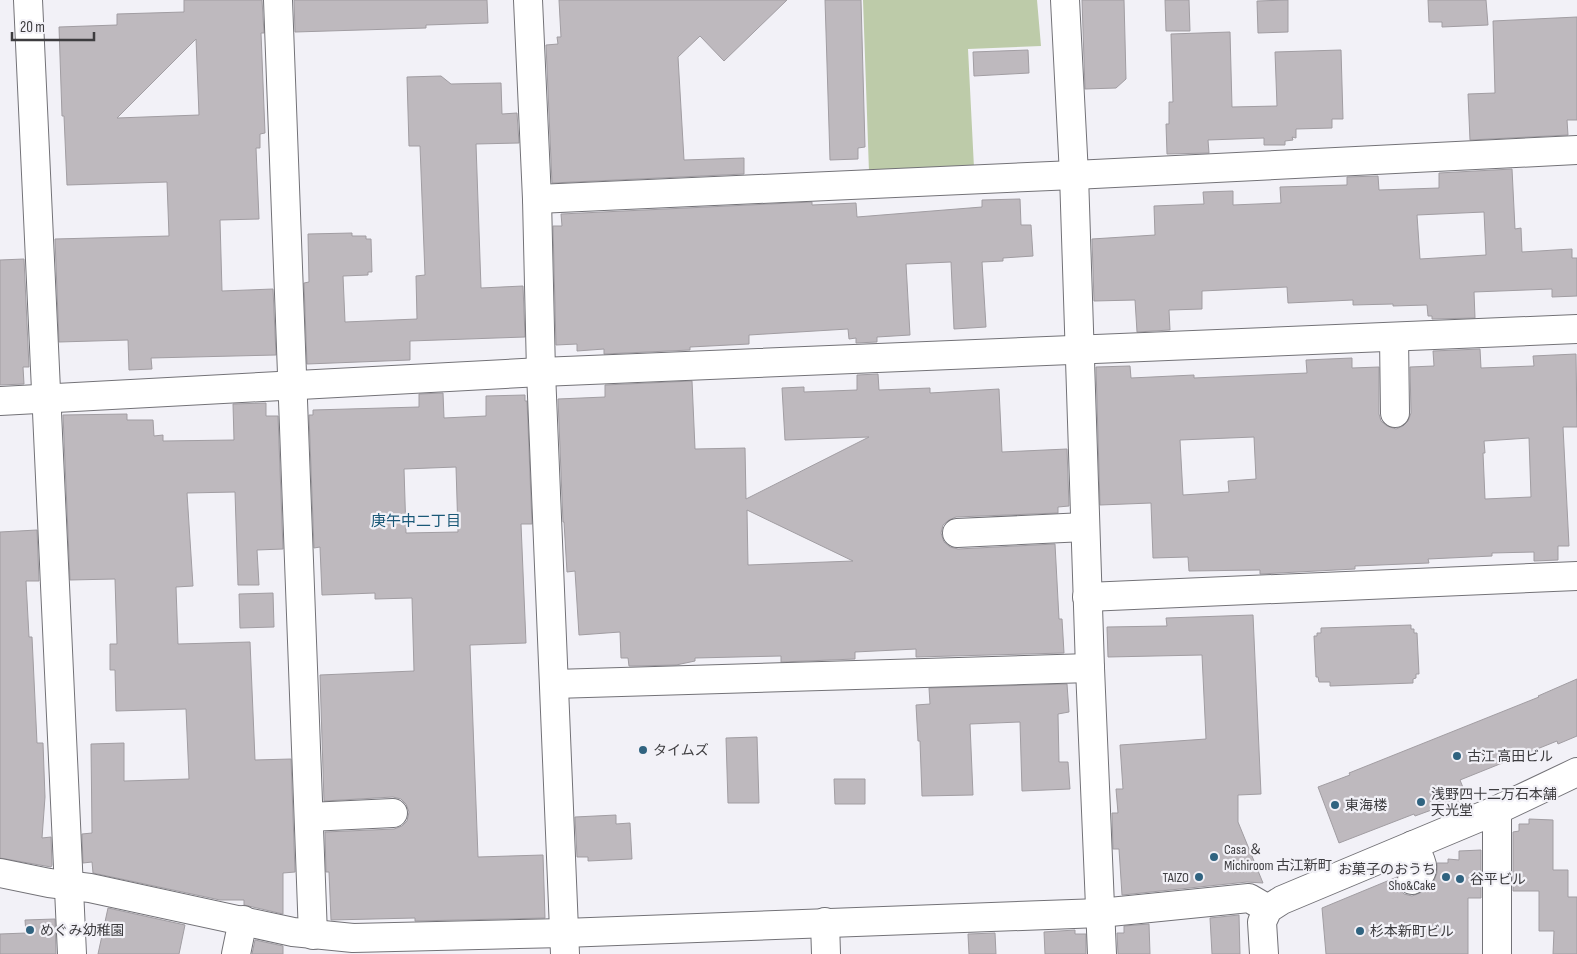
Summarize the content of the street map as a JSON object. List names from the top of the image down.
{
  "districts": ["庚午中二丁目"],
  "places": [
    "タイムズ",
    "古江 高田ビル",
    "浅野四十二万石本舗 天光堂",
    "東海楼",
    "Casa ＆ Michiroom 古江新町",
    "TAIZO",
    "お菓子のおうち Sho&Cake",
    "谷平ビル",
    "めぐみ幼稚園",
    "杉本新町ビル"
  ],
  "scale_bar": "20 m"
}
